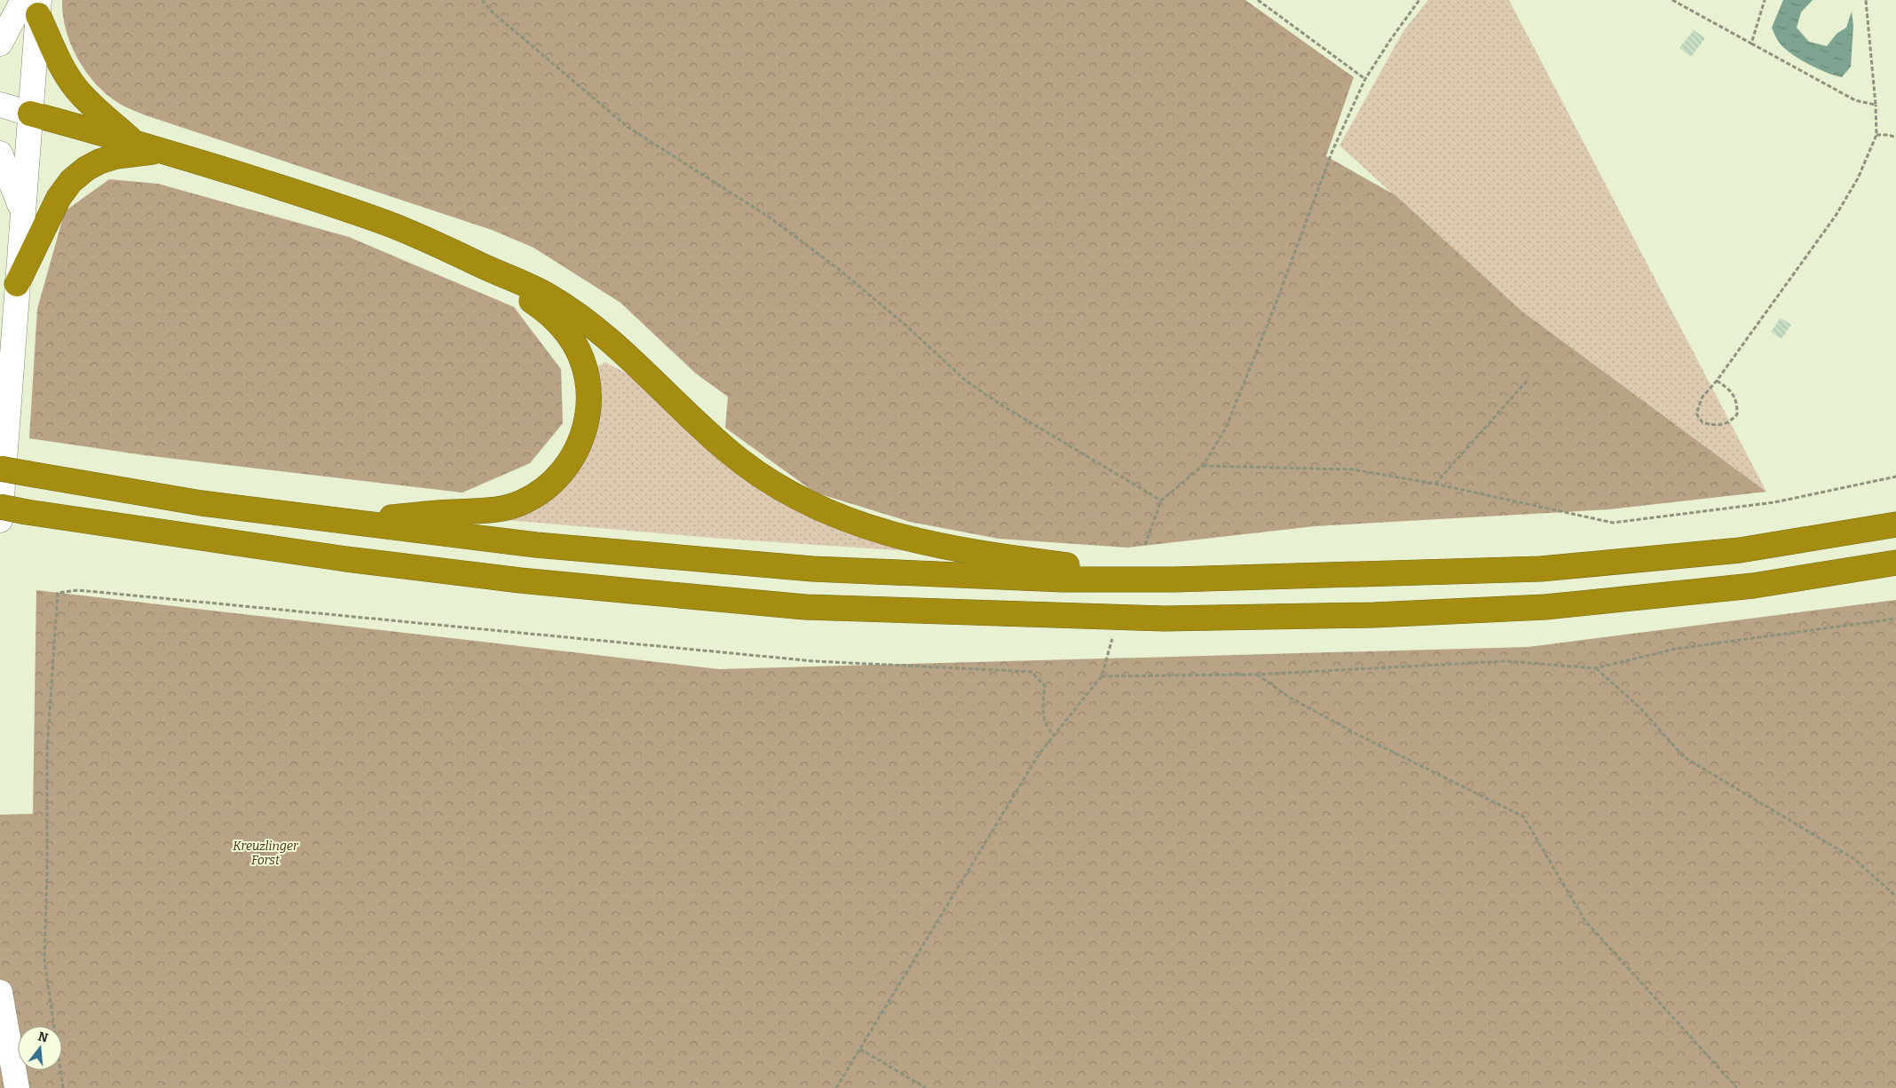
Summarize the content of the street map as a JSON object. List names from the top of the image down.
{
  "parks": ["Kreuzlinger Forst"],
  "north": "top"
}
